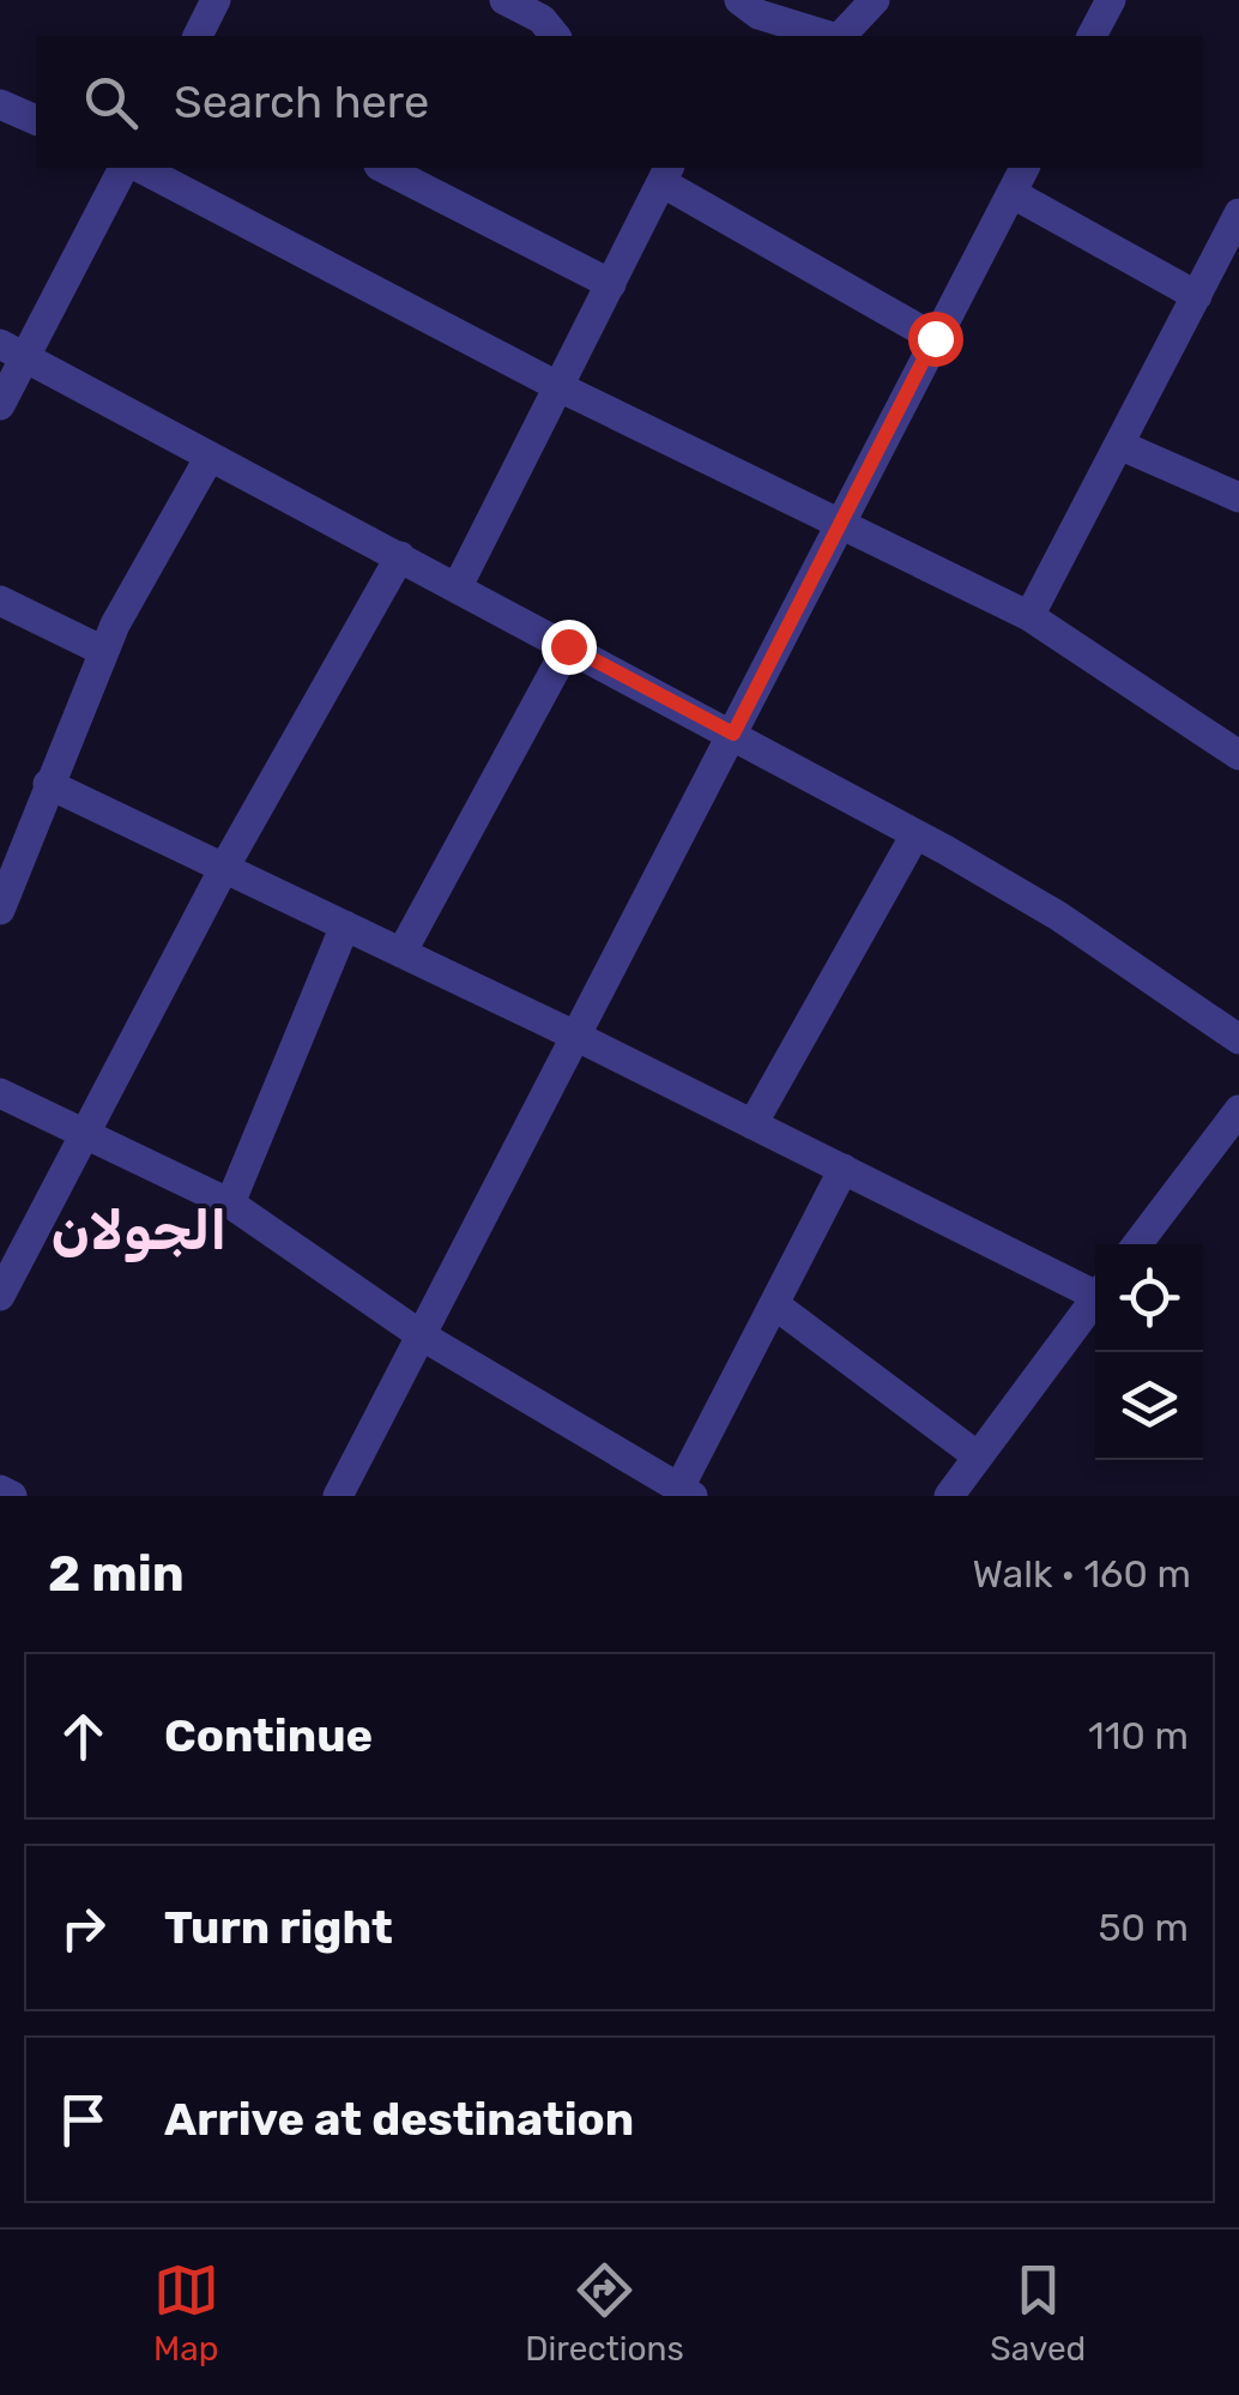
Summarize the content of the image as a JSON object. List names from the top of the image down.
{
  "districts": ["الجولان"],
  "page": {
    "search": "Search here",
    "heading": ["2 min", "Walk · 160 m"],
    "list": [
      ["Continue", "110 m"],
      ["Turn right", "50 m"],
      "Arrive at destination"
    ],
    "nav": ["Map", "Directions", "Saved"]
  }
}
